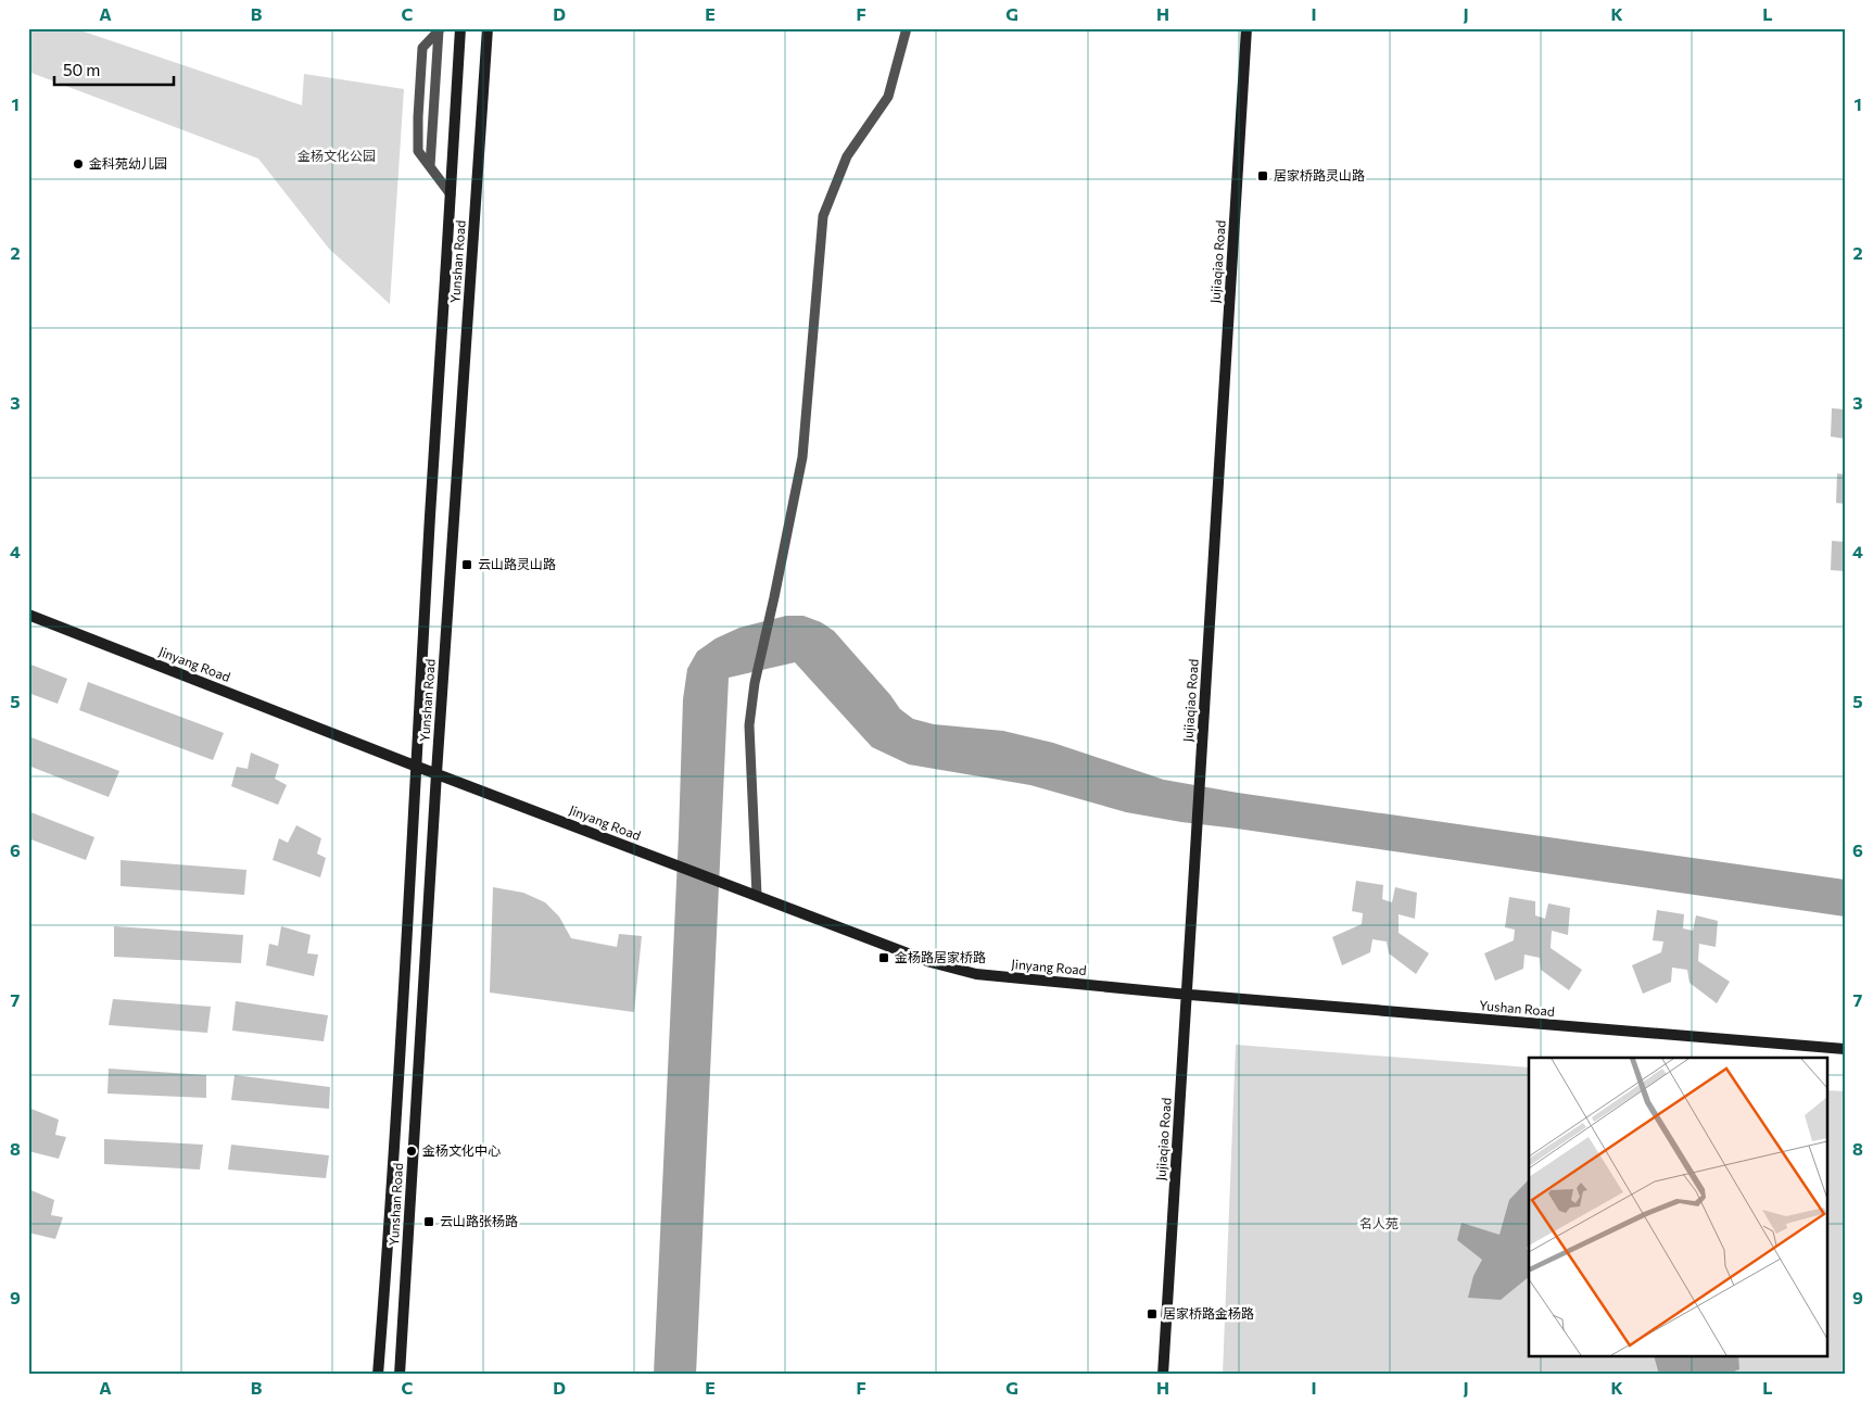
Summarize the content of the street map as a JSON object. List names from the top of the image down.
{
  "streets": {
    "street": [
      "Yunshan Road",
      "Jujiaqiao Road",
      "Jinyang Road",
      "Yushan Road"
    ]
  },
  "crossings": [
    ["Yunshan Road", "Jinyang Road"],
    ["Jujiaqiao Road", "Jinyang Road"],
    ["Jujiaqiao Road", "Yushan Road"],
    ["Jinyang Road", "Yushan Road"]
  ],
  "parks": ["金杨文化公园", "名人苑"],
  "places": {
    "other": ["金科苑幼儿园", "金杨文化中心"],
    "transit": [
      "居家桥路灵山路",
      "云山路灵山路",
      "金杨路居家桥路",
      "云山路张杨路",
      "居家桥路金杨路"
    ]
  },
  "scale_bar": "50 m",
  "grid": {
    "columns": [
      "A",
      "B",
      "C",
      "D",
      "E",
      "F",
      "G",
      "H",
      "I",
      "J",
      "K",
      "L"
    ],
    "rows": [
      "1",
      "2",
      "3",
      "4",
      "5",
      "6",
      "7",
      "8",
      "9"
    ]
  }
}
